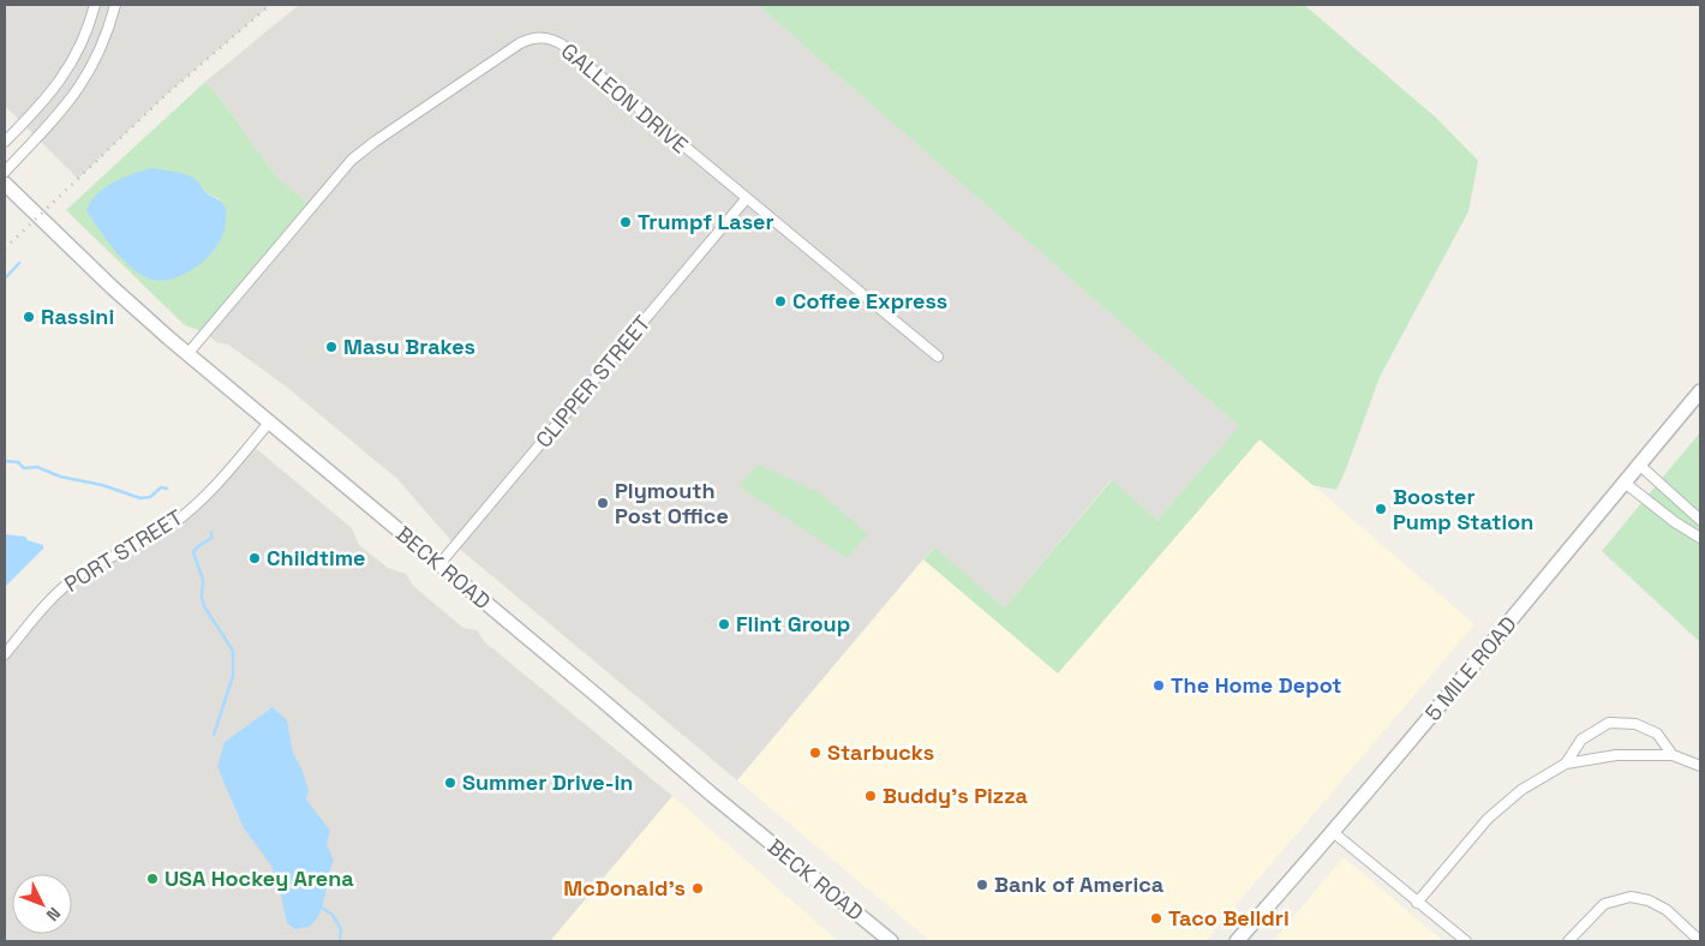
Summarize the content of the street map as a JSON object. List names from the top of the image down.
{
  "streets": {
    "main road": ["BECK ROAD", "5 MILE ROAD"],
    "street": ["GALLEON DRIVE", "CLIPPER STREET", "PORT STREET"]
  },
  "crossings": [
    ["GALLEON DRIVE", "CLIPPER STREET"],
    ["GALLEON DRIVE", "BECK ROAD"],
    ["CLIPPER STREET", "BECK ROAD"],
    ["PORT STREET", "BECK ROAD"]
  ],
  "places": [
    "Trumpf Laser",
    "Coffee Express",
    "Rassini",
    "Masu Brakes",
    "Plymouth Post Office",
    "Booster Pump Station",
    "Childtime",
    "Flint Group",
    "The Home Depot",
    "Starbucks",
    "Summer Drive-in",
    "Buddy's Pizza",
    "USA Hockey Arena",
    "Bank of America",
    "McDonald's",
    "Taco Belldri"
  ],
  "north": "bottom right"
}
